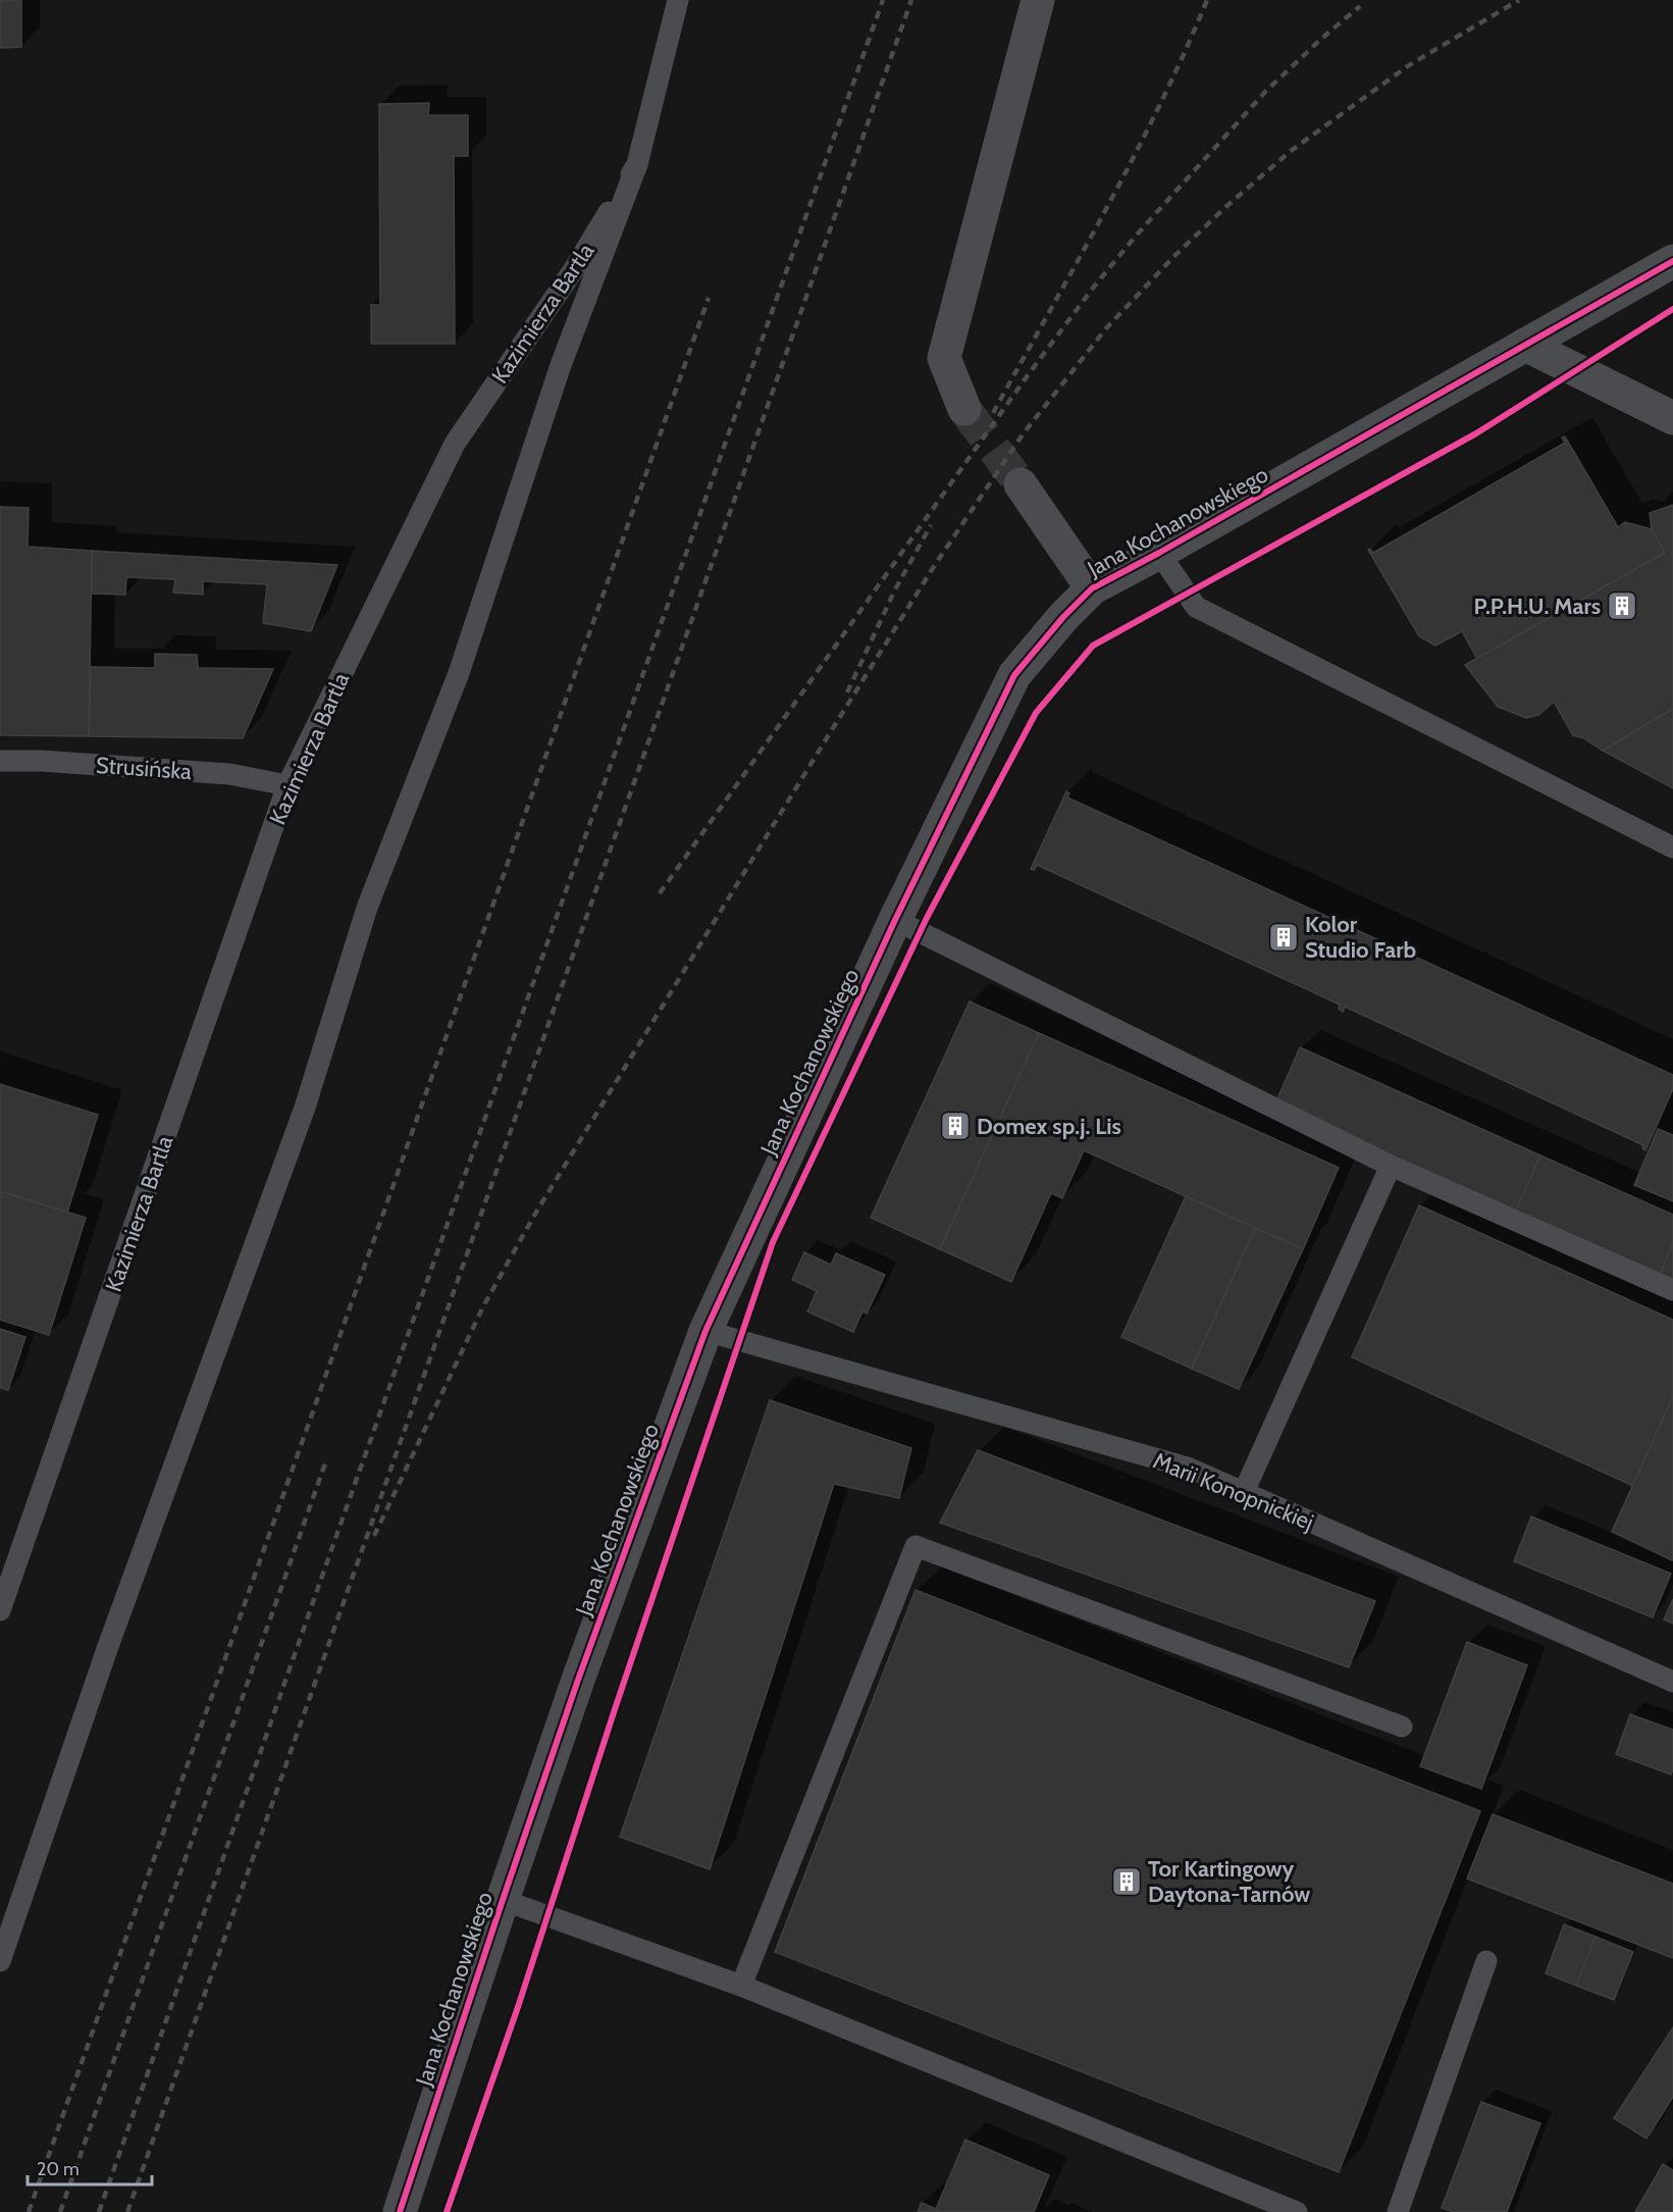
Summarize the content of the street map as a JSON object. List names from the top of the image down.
{
  "streets": {
    "street": ["Jana Kochanowskiego"],
    "lane": ["Kazimierza Bartla", "Strusińska", "Marii Konopnickiej"]
  },
  "crossings": [
    ["Kazimierza Bartla", "Strusińska"],
    ["Jana Kochanowskiego", "Marii Konopnickiej"]
  ],
  "places": {
    "building": [
      "P.P.H.U. Mars",
      "Kolor Studio Farb",
      "Domex sp.j. Lis",
      "Tor Kartingowy Daytona-Tarnów"
    ]
  },
  "scale_bar": "20 m"
}
